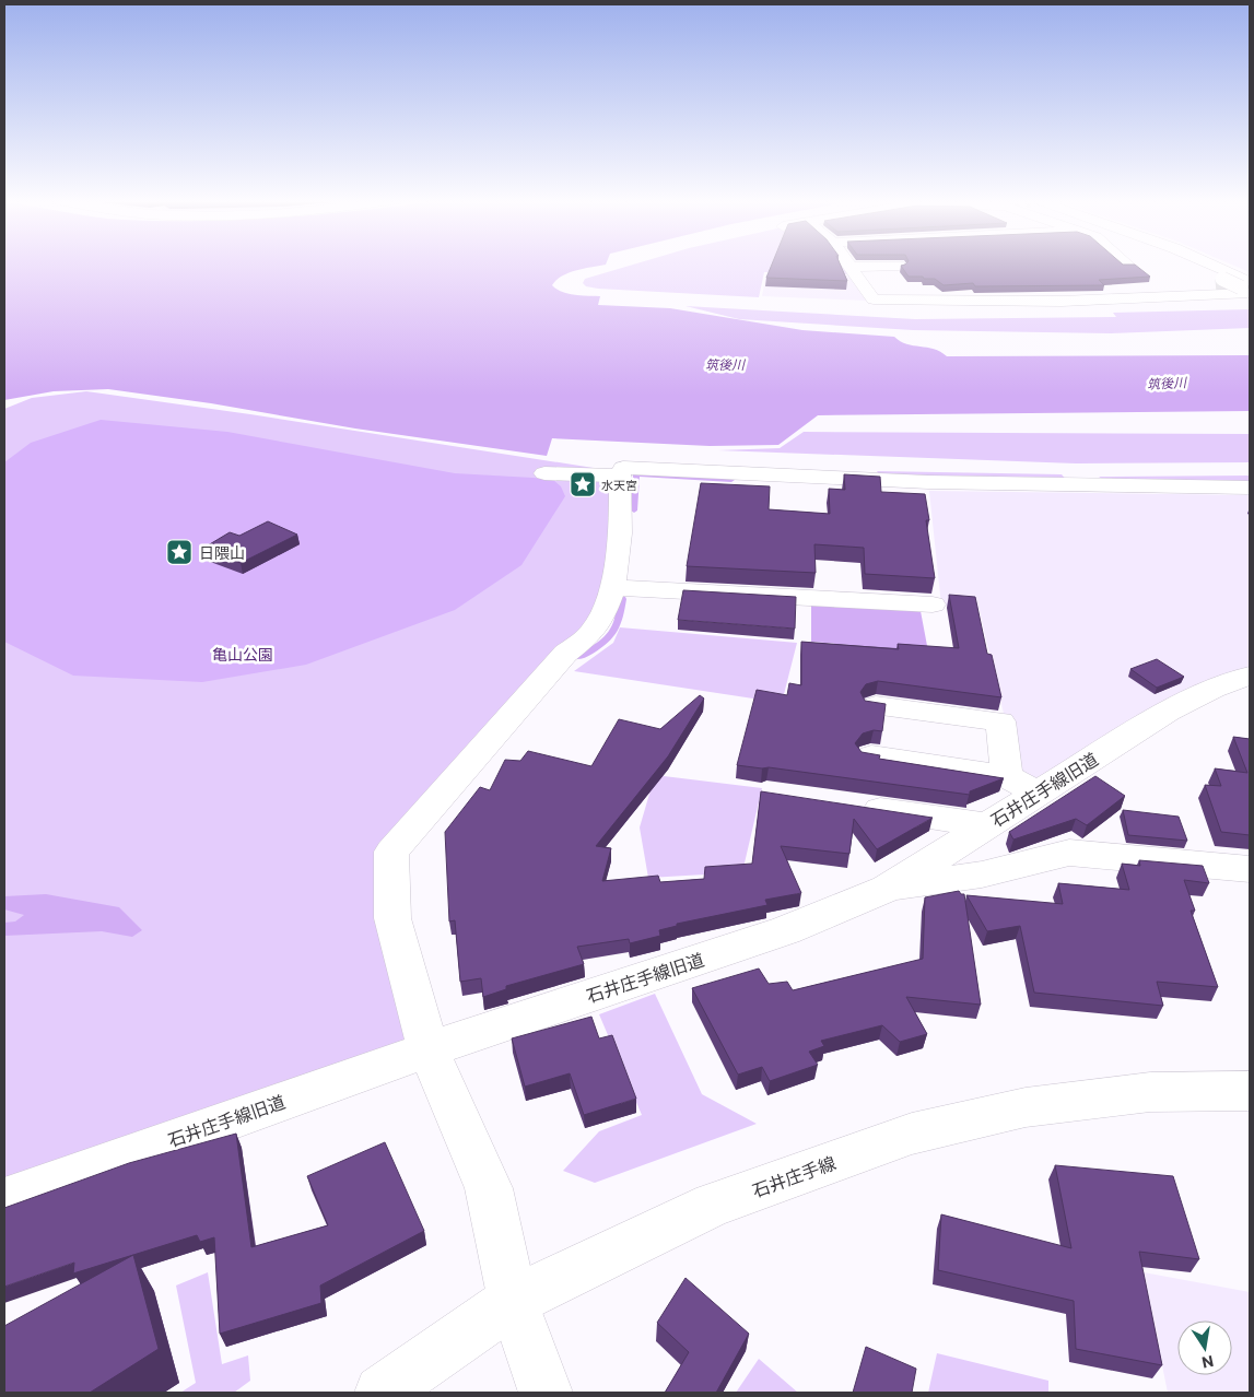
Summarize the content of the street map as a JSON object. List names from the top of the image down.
{
  "streets": {
    "main road": ["石井庄手線旧道", "石井庄手線"]
  },
  "water": ["筑後川"],
  "parks": ["亀山公園"],
  "places": {
    "place": ["水天宮", "日隈山"]
  },
  "north": "bottom"
}
